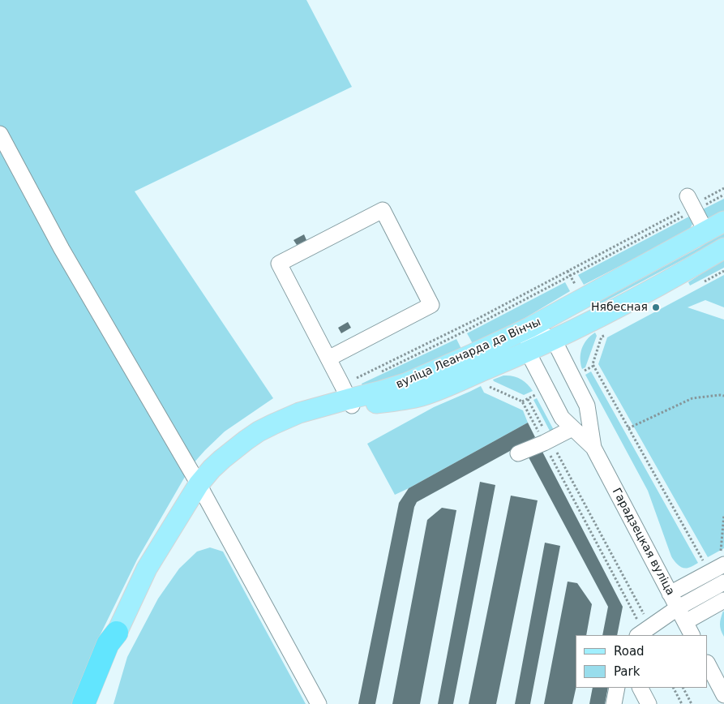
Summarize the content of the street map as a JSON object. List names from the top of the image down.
{
  "streets": {
    "main road": ["вуліца Леанарда да Вінчы"],
    "street": ["Гарадзецкая вуліца"]
  },
  "crossings": [
    ["вуліца Леанарда да Вінчы", "Гарадзецкая вуліца"]
  ],
  "places": ["Нябесная"],
  "legend": ["Road", "Park"]
}
